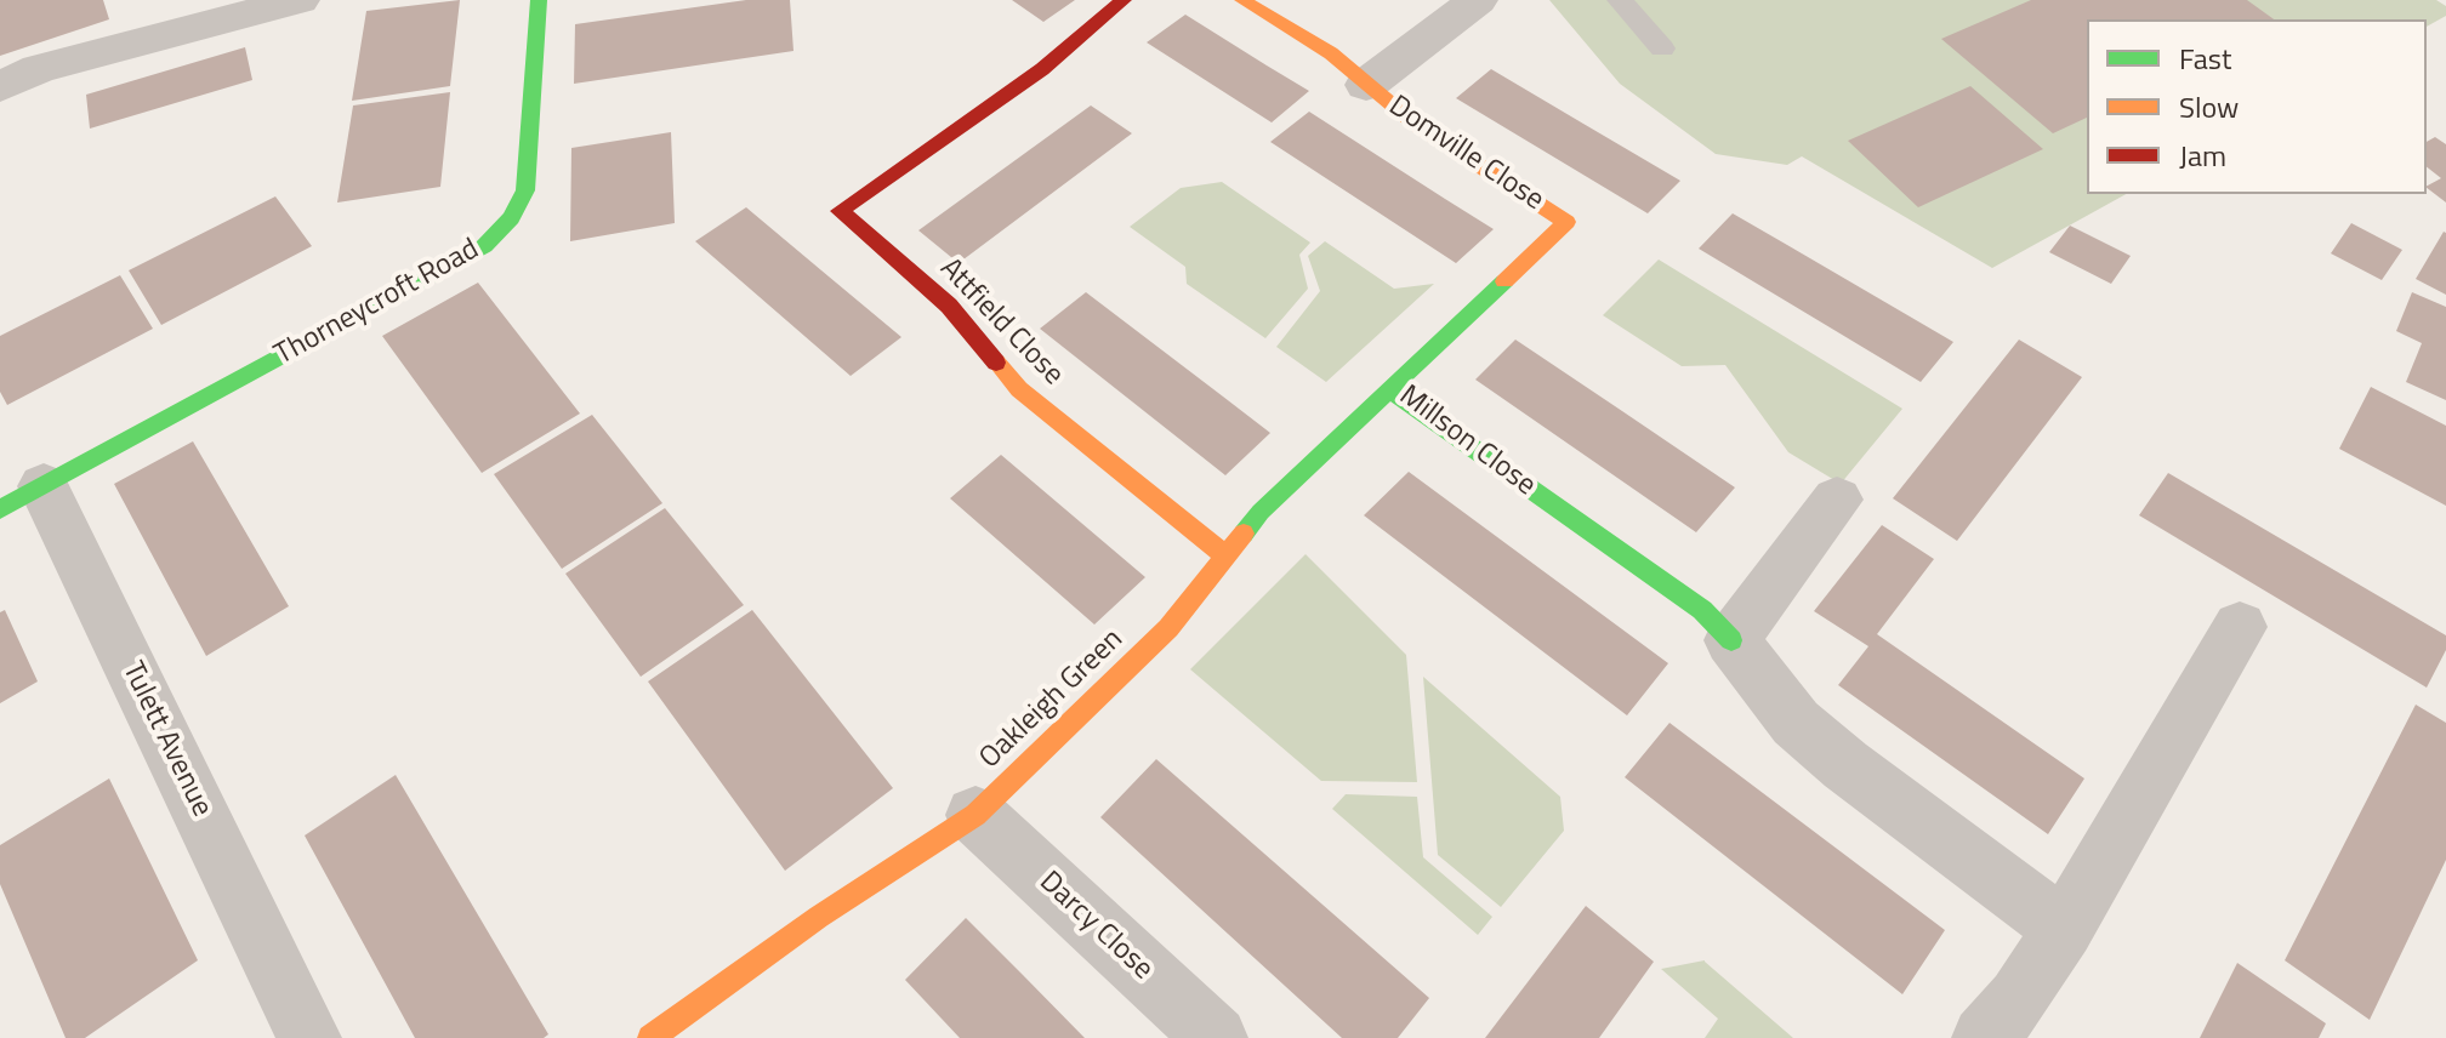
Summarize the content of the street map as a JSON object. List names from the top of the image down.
{
  "streets": {
    "street": [
      "Domville Close",
      "Thorneycroft Road",
      "Attfield Close",
      "Millson Close",
      "Oakleigh Green",
      "Tulett Avenue",
      "Darcy Close"
    ]
  },
  "crossings": [
    ["Domville Close", "Millson Close"],
    ["Thorneycroft Road", "Tulett Avenue"],
    ["Attfield Close", "Oakleigh Green"],
    ["Millson Close", "Oakleigh Green"],
    ["Oakleigh Green", "Darcy Close"]
  ],
  "legend": ["Fast", "Slow", "Jam"]
}
